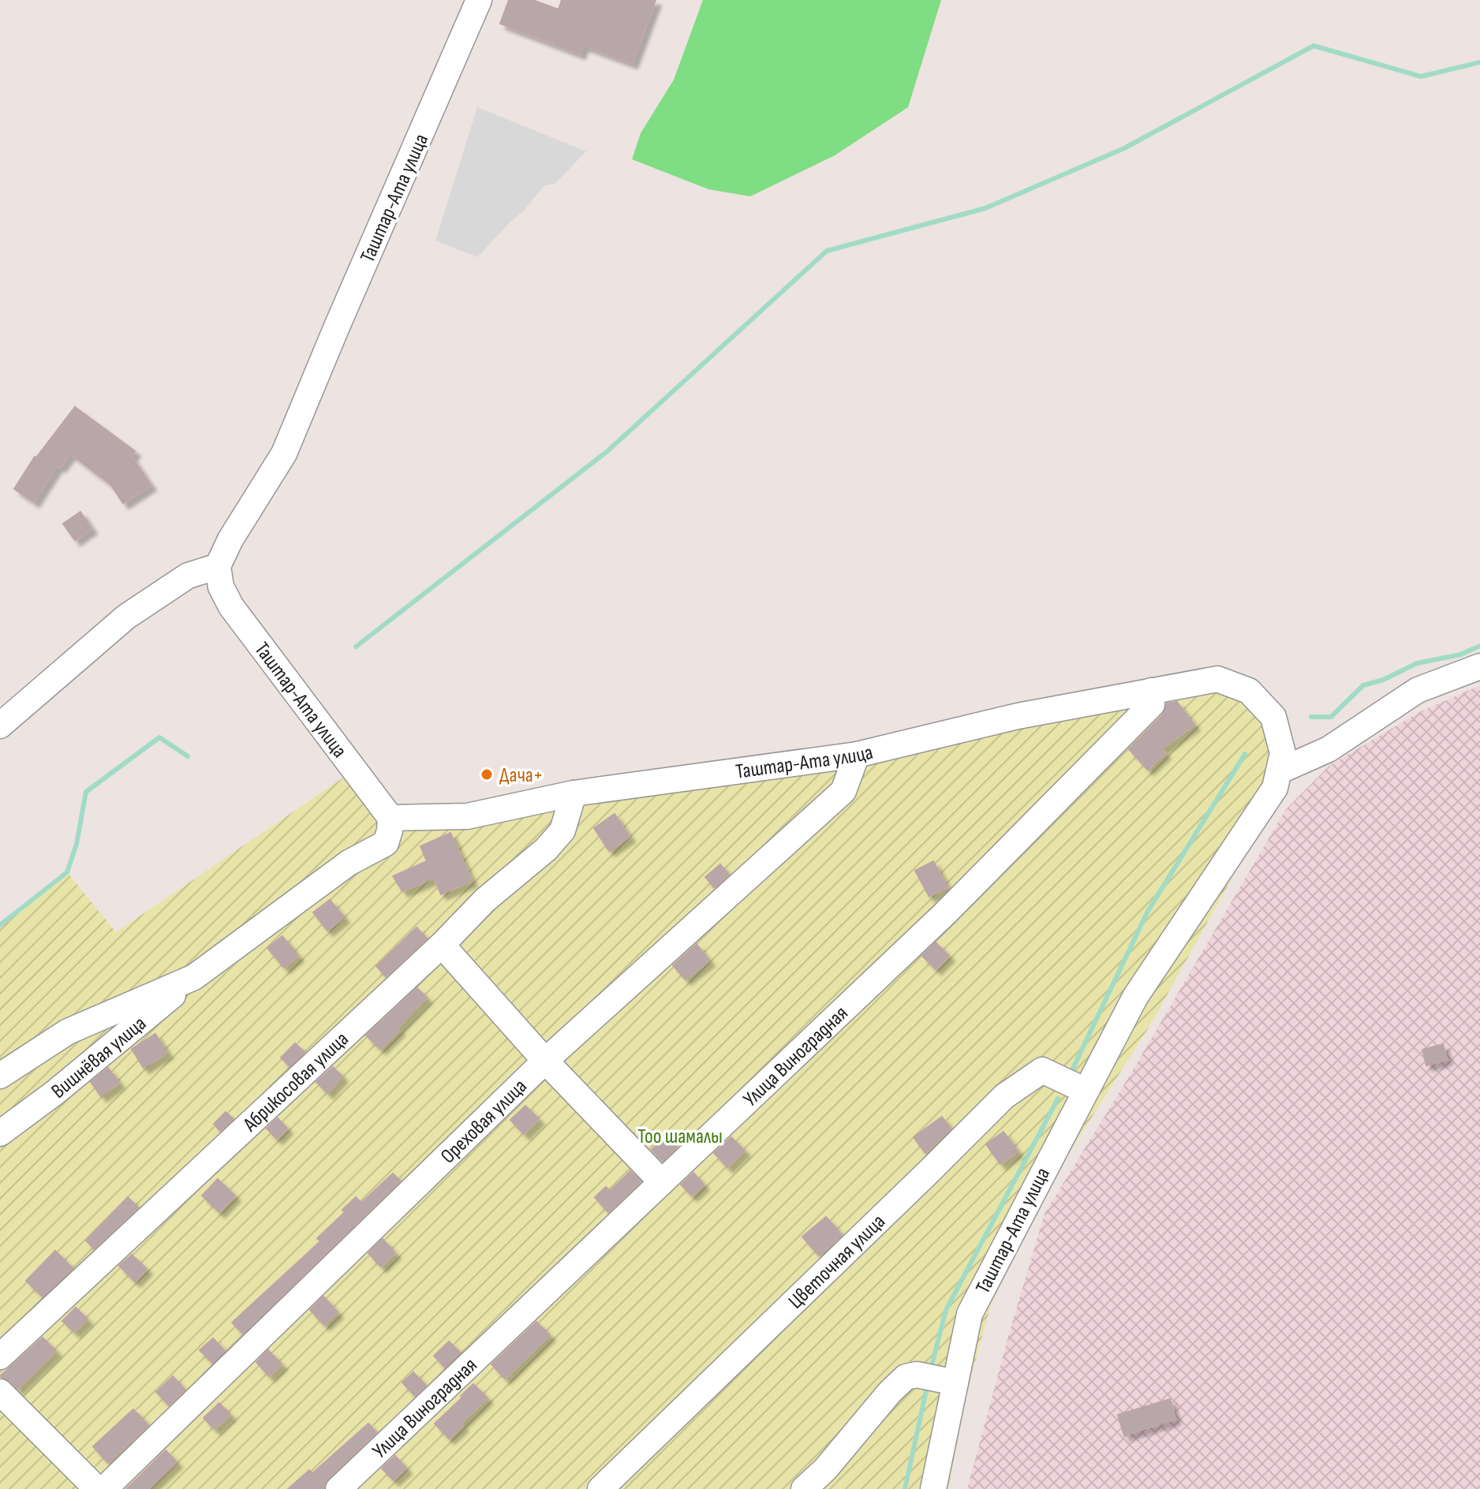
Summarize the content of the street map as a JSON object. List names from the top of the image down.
{
  "streets": {
    "street": [
      "Таштар-Ата улица",
      "Вишнёвая улица",
      "Улица Виноградная",
      "Абрикосовая улица",
      "Ореховая улица",
      "Цветочная улица"
    ]
  },
  "crossings": [
    ["Таштар-Ата улица", "Улица Виноградная"],
    ["Таштар-Ата улица", "Абрикосовая улица"],
    ["Таштар-Ата улица", "Ореховая улица"],
    ["Таштар-Ата улица", "Цветочная улица"]
  ],
  "parks": ["Тоо шамалы"],
  "places": ["Дача+"]
}
